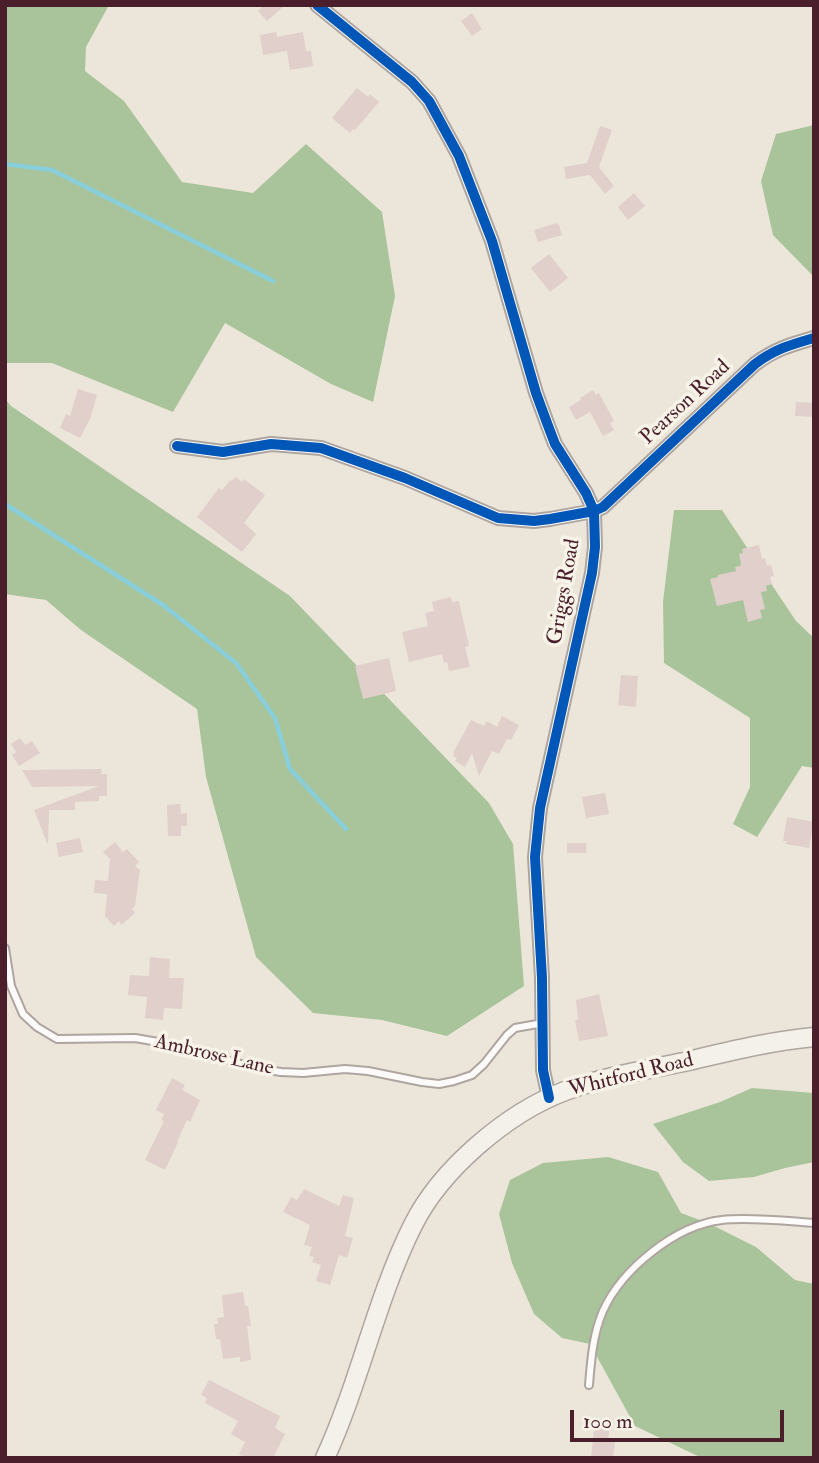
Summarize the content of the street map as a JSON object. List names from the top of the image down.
{
  "streets": {
    "main road": ["Whitford Road"],
    "street": ["Pearson Road", "Griggs Road"],
    "lane": ["Ambrose Lane"]
  },
  "crossings": [
    ["Pearson Road", "Griggs Road"],
    ["Griggs Road", "Ambrose Lane"],
    ["Griggs Road", "Whitford Road"]
  ],
  "scale_bar": "100 m"
}
